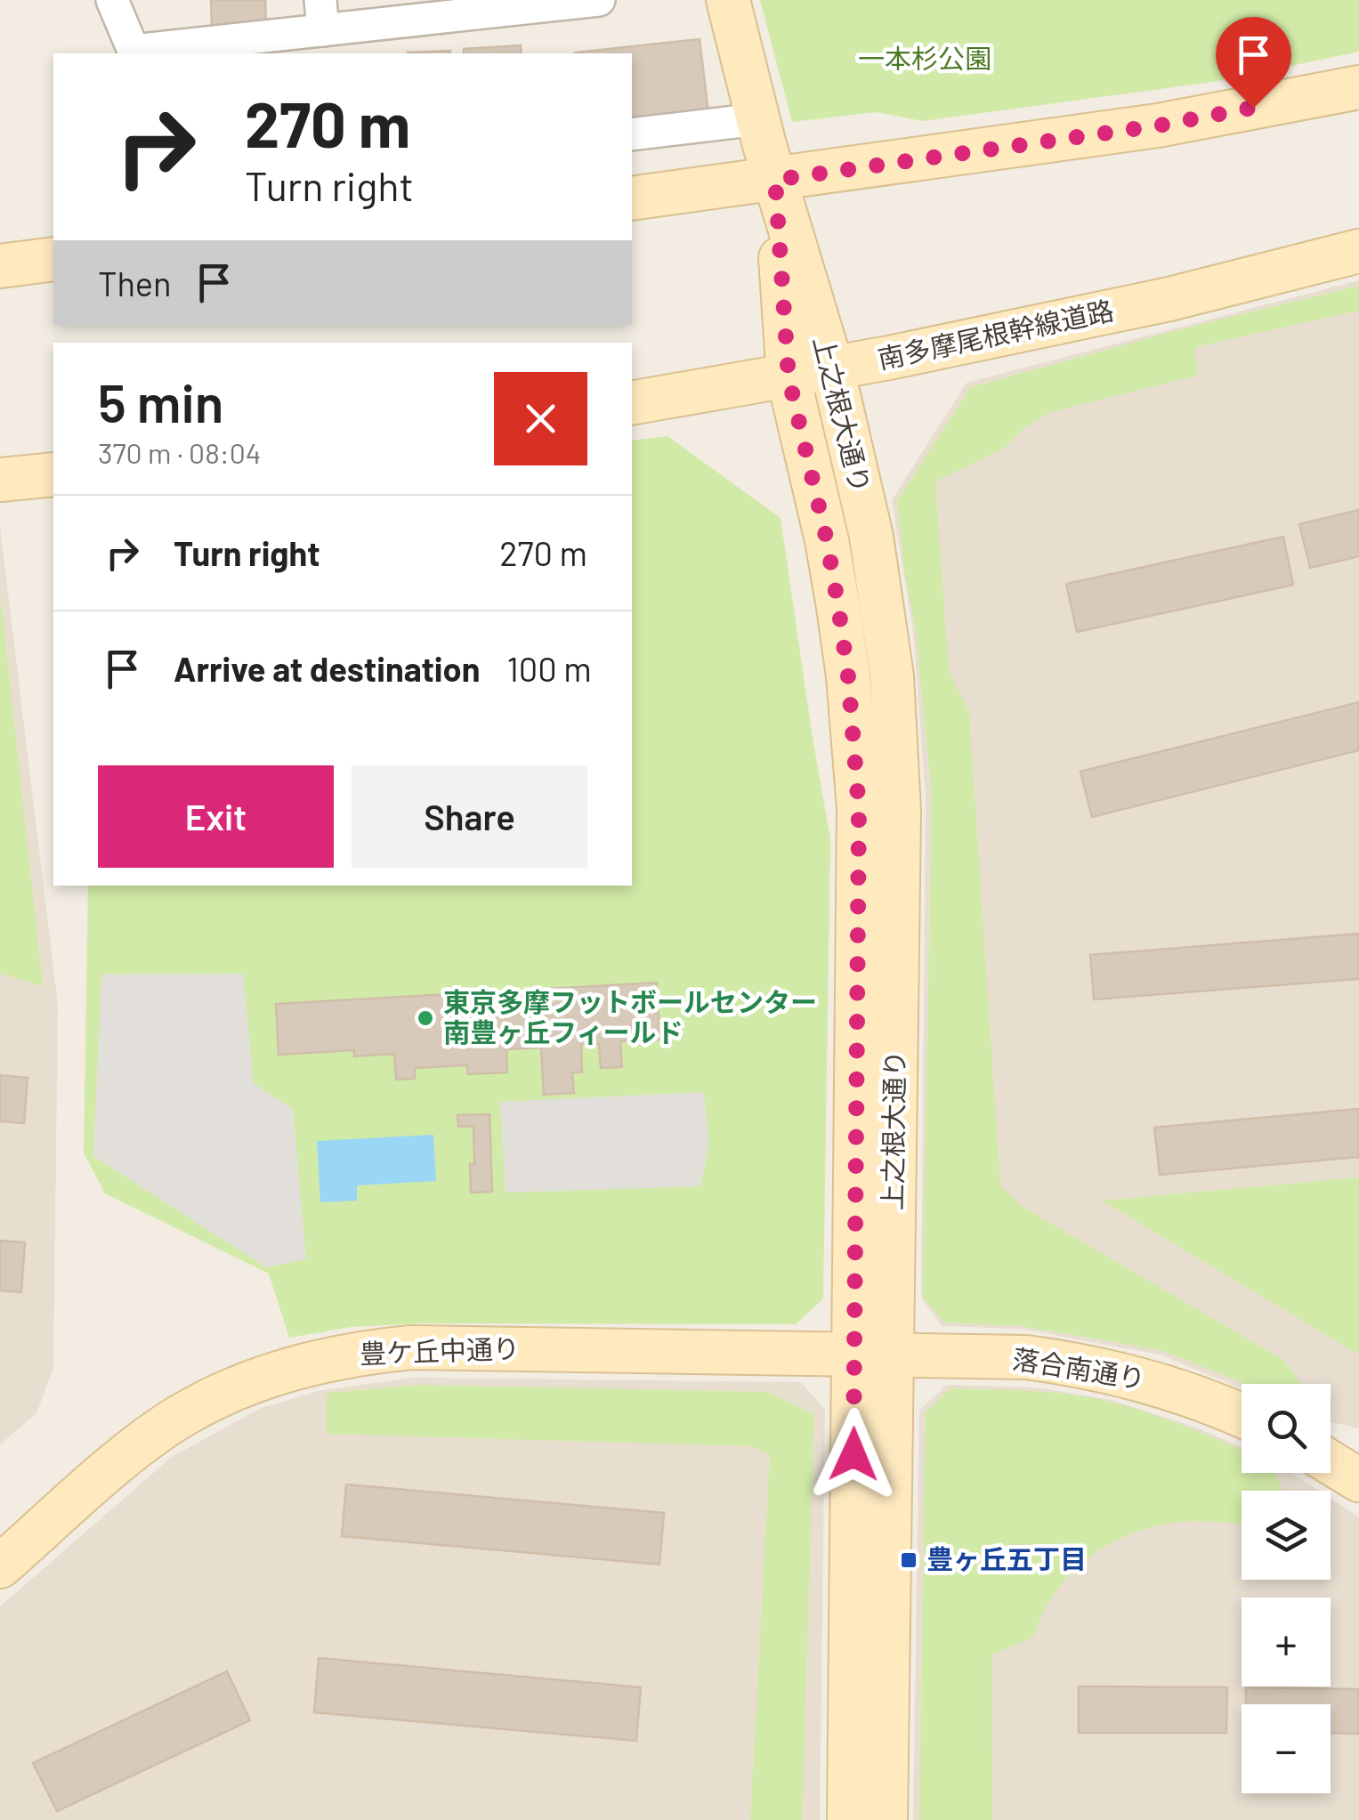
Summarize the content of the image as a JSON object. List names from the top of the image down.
{
  "streets": {
    "street": [
      "南多摩尾根幹線道路",
      "上之根大通り",
      "豊ケ丘中通り",
      "落合南通り"
    ]
  },
  "crossings": [
    ["南多摩尾根幹線道路", "上之根大通り"],
    ["上之根大通り", "豊ケ丘中通り"],
    ["上之根大通り", "落合南通り"],
    ["豊ケ丘中通り", "落合南通り"]
  ],
  "parks": ["一本杉公園"],
  "places": {
    "other": ["東京多摩フットボールセンター 南豊ヶ丘フィールド"],
    "transit": ["豊ヶ丘五丁目"]
  },
  "page": {
    "turn": ["270 m", "Turn right"],
    "then": "Then",
    "heading": ["5 min", "370 m · 08:04"],
    "list": [
      {
        "name": "Turn right",
        "value": "270 m"
      },
      {
        "name": "Arrive at destination",
        "value": "100 m"
      }
    ],
    "buttons": ["Exit", "Share"],
    "map_buttons": ["+", "−"]
  }
}
